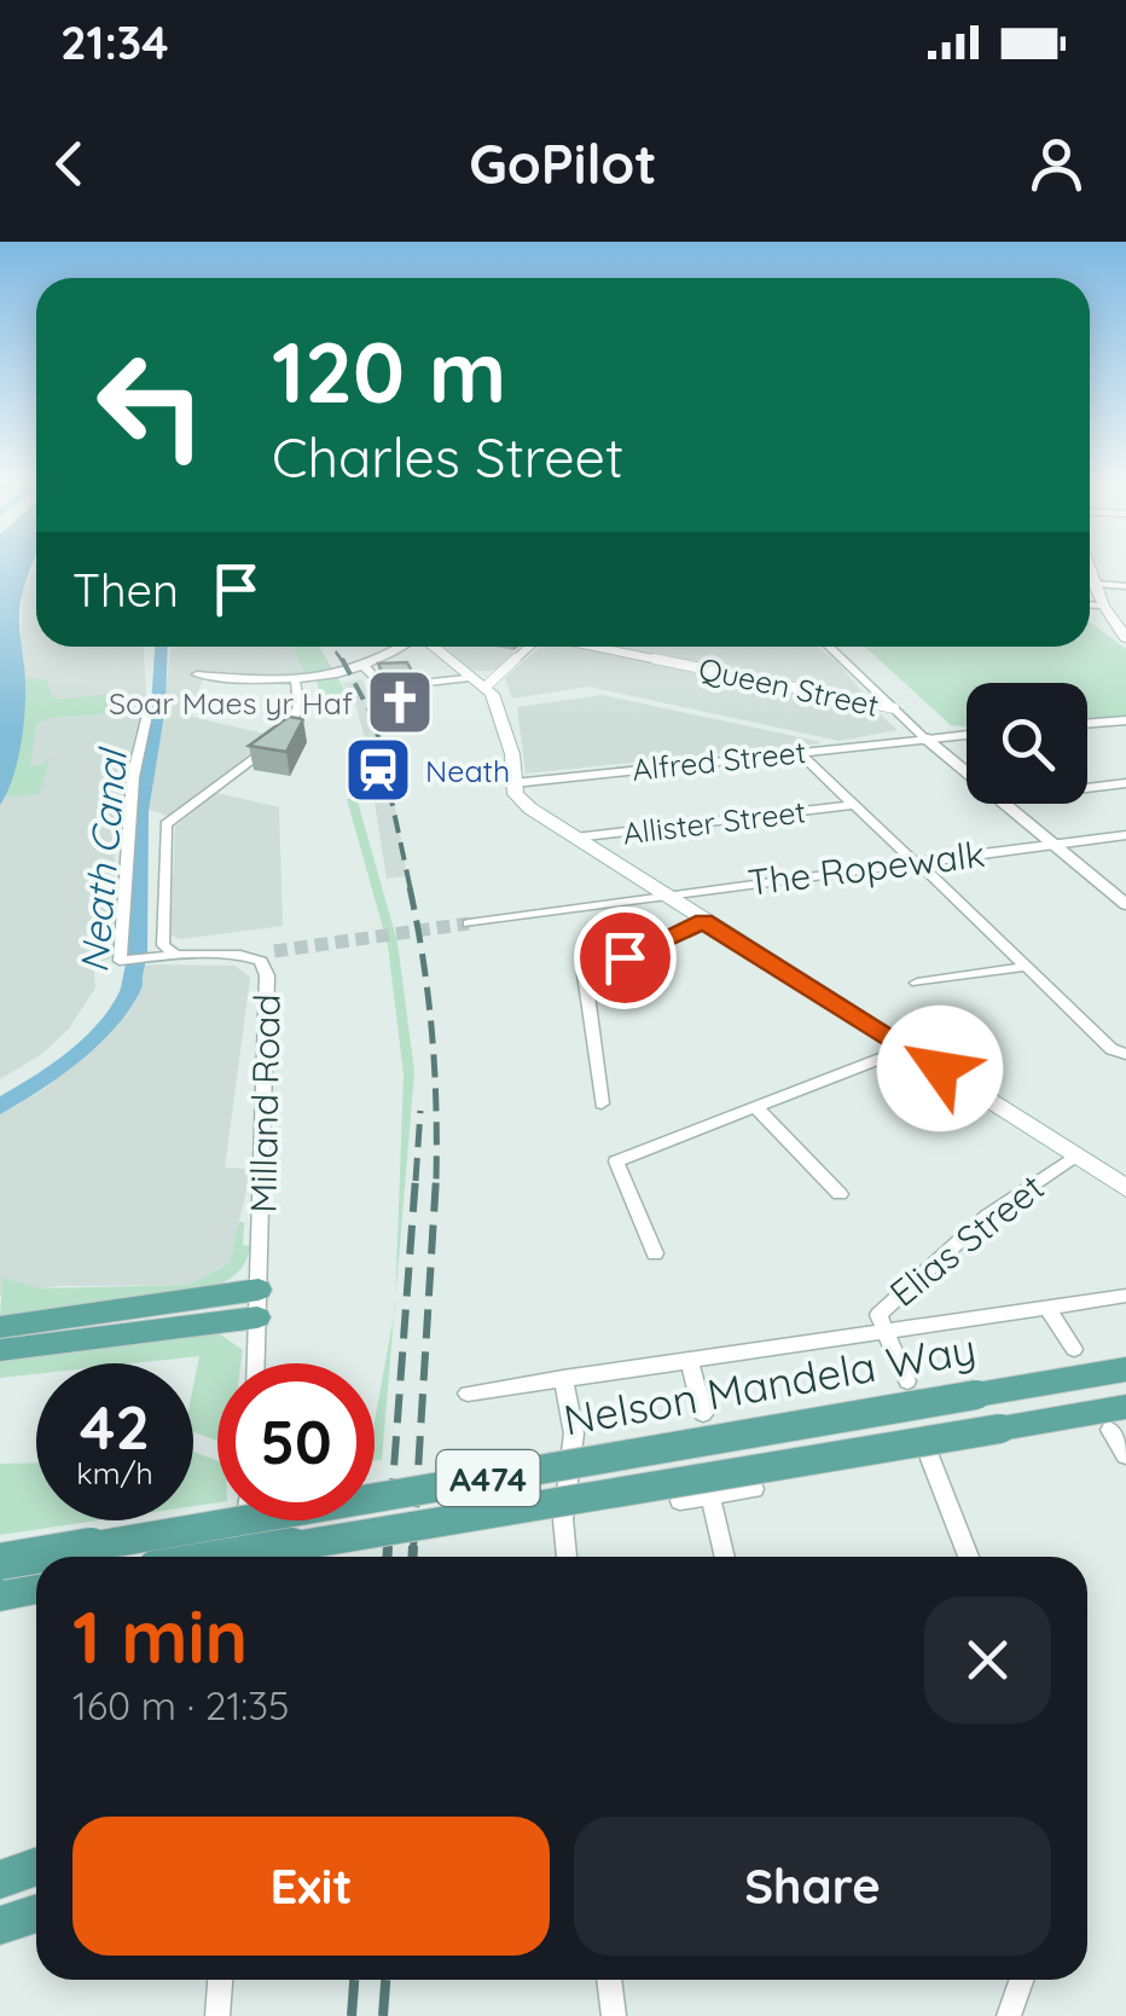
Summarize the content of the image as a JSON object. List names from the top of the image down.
{
  "streets": {
    "main road": ["Nelson Mandela Way", "A474"],
    "street": [
      "Queen Street",
      "Alfred Street",
      "Allister Street",
      "The Ropewalk",
      "Milland Road",
      "Elias Street"
    ]
  },
  "water": ["Neath Canal"],
  "places": {
    "church": ["Soar Maes yr Haf"],
    "station": ["Neath"]
  },
  "page": {
    "status": "21:34",
    "header": "GoPilot",
    "turn": ["120 m", "Charles Street"],
    "then": "Then",
    "speed": "42 km/h",
    "limit": "50",
    "heading": ["1 min", "160 m · 21:35"],
    "buttons": ["Exit", "Share"]
  }
}
